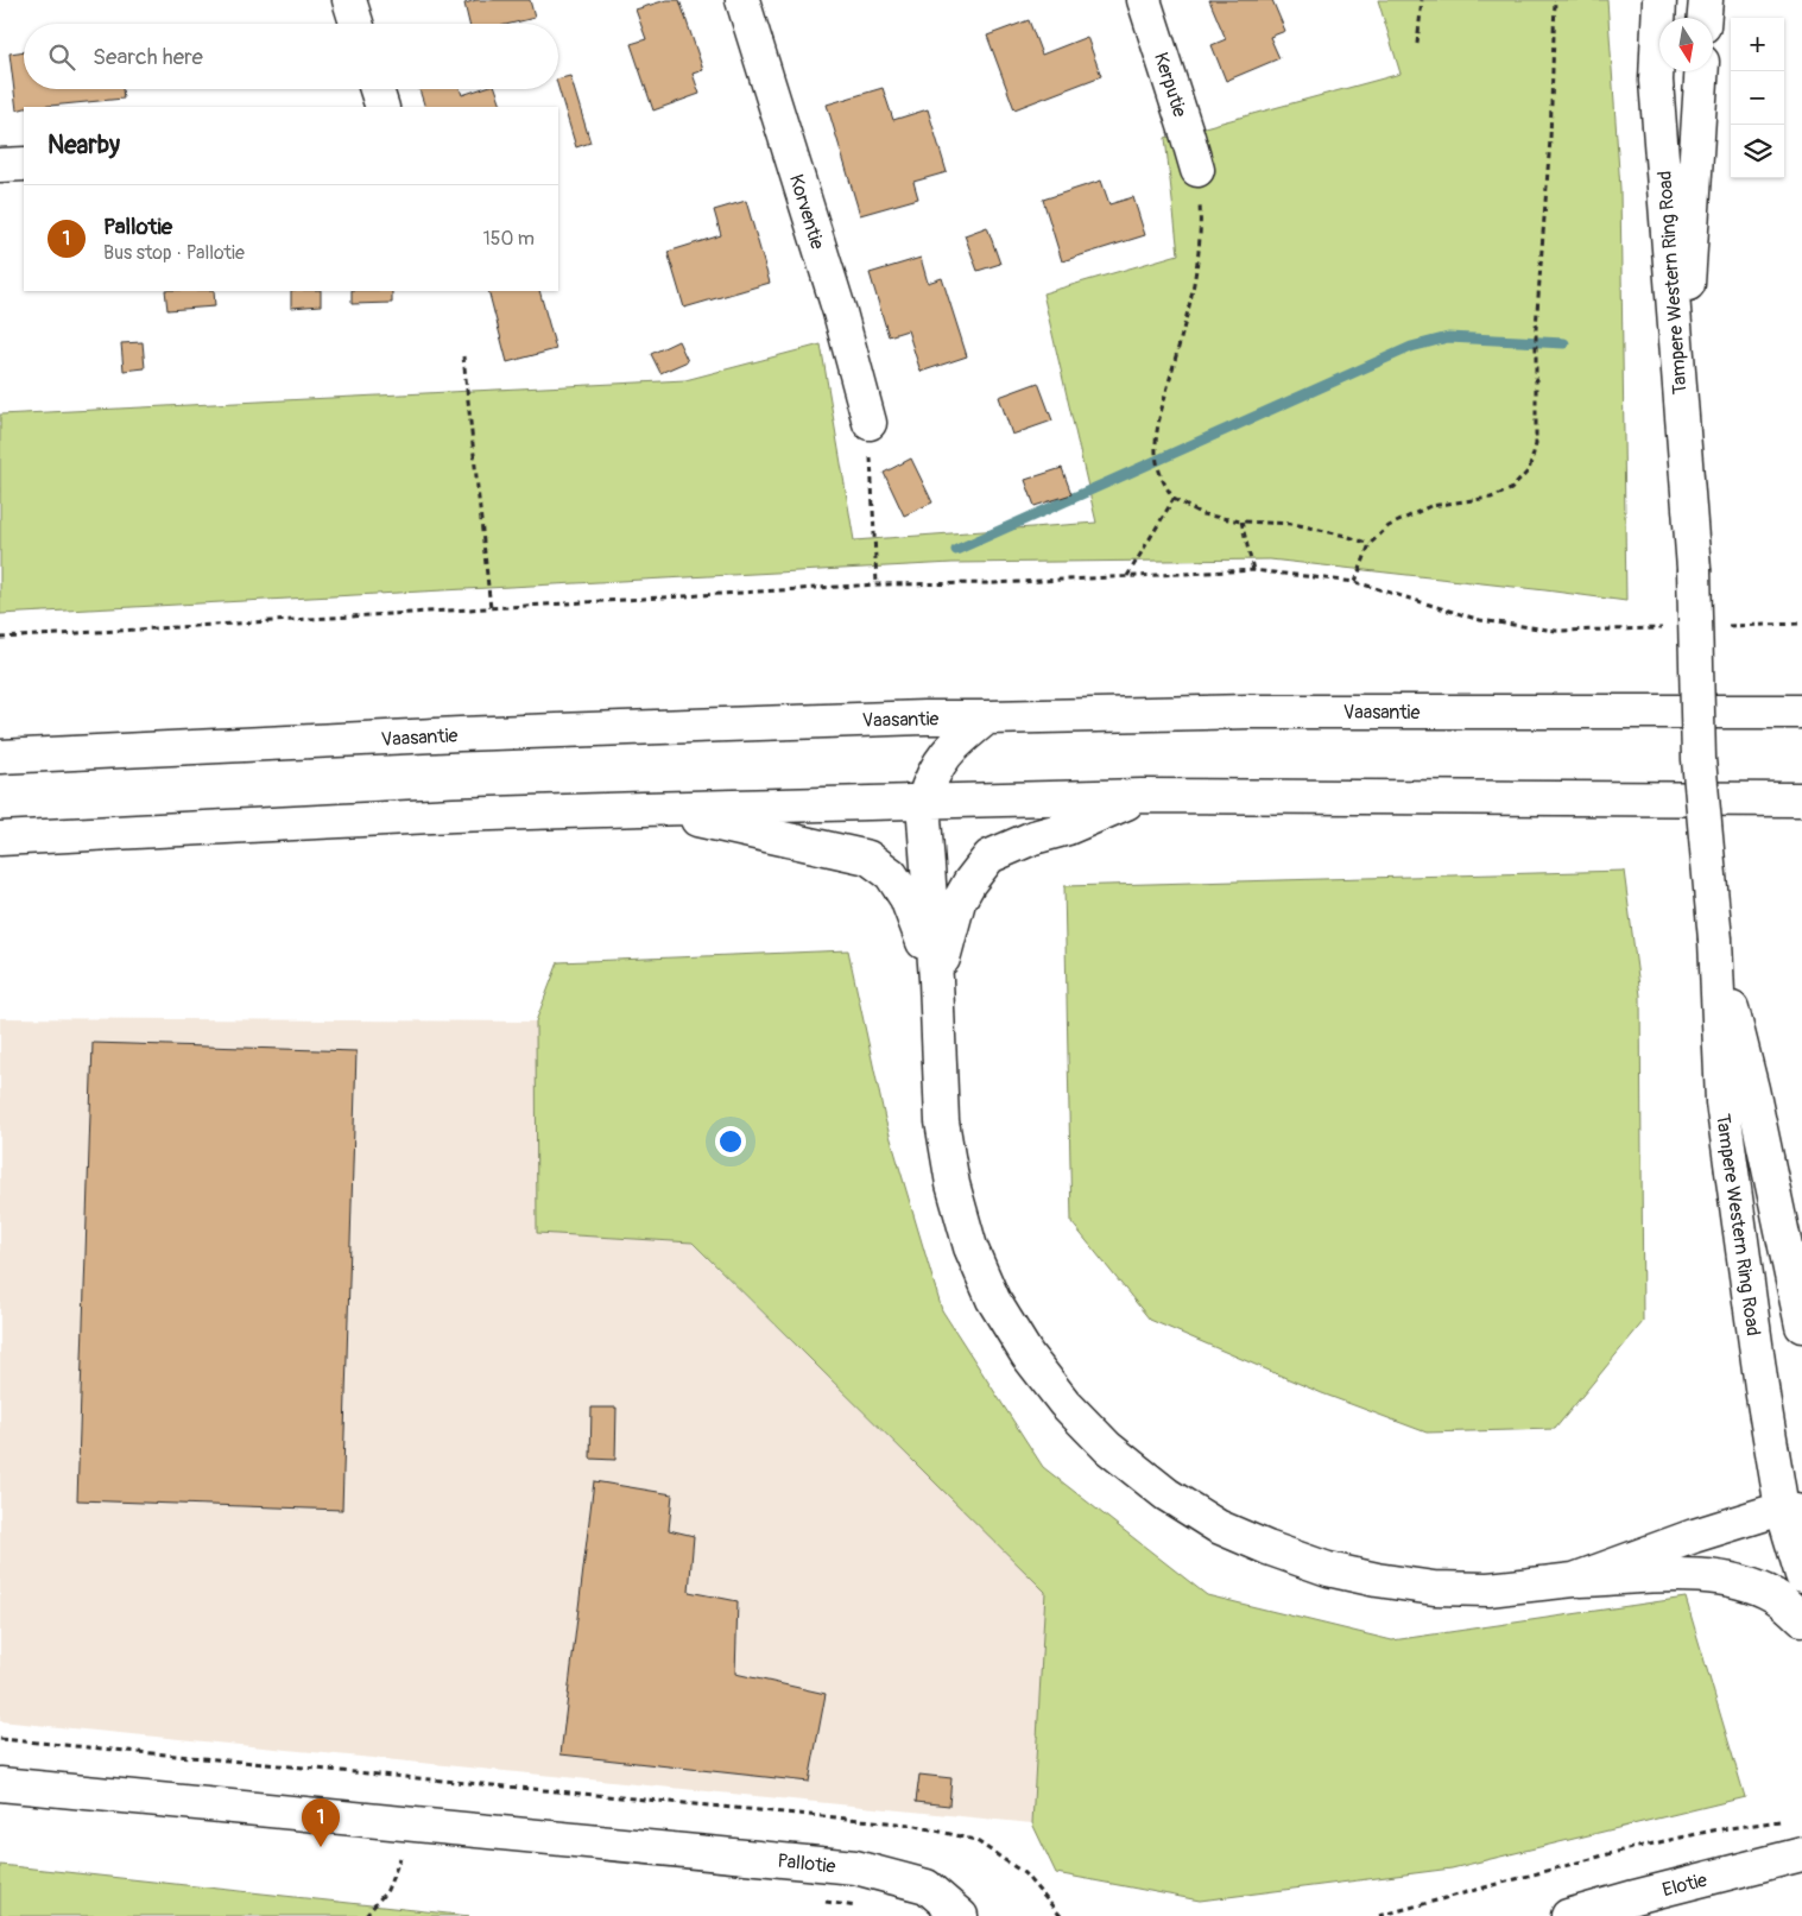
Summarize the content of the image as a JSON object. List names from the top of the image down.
{
  "streets": {
    "main road": [
      "Kerputie",
      "Korventie",
      "Tampere Western Ring Road",
      "Vaasantie",
      "Pallotie",
      "Elotie"
    ]
  },
  "north": "bottom",
  "page": {
    "map_buttons": ["+", "−"],
    "search": "Search here",
    "heading": "Nearby",
    "list": [
      {
        "mark": "1",
        "name": "Pallotie",
        "note": "Bus stop · Pallotie",
        "value": "150 m"
      }
    ],
    "pins": "1"
  }
}
